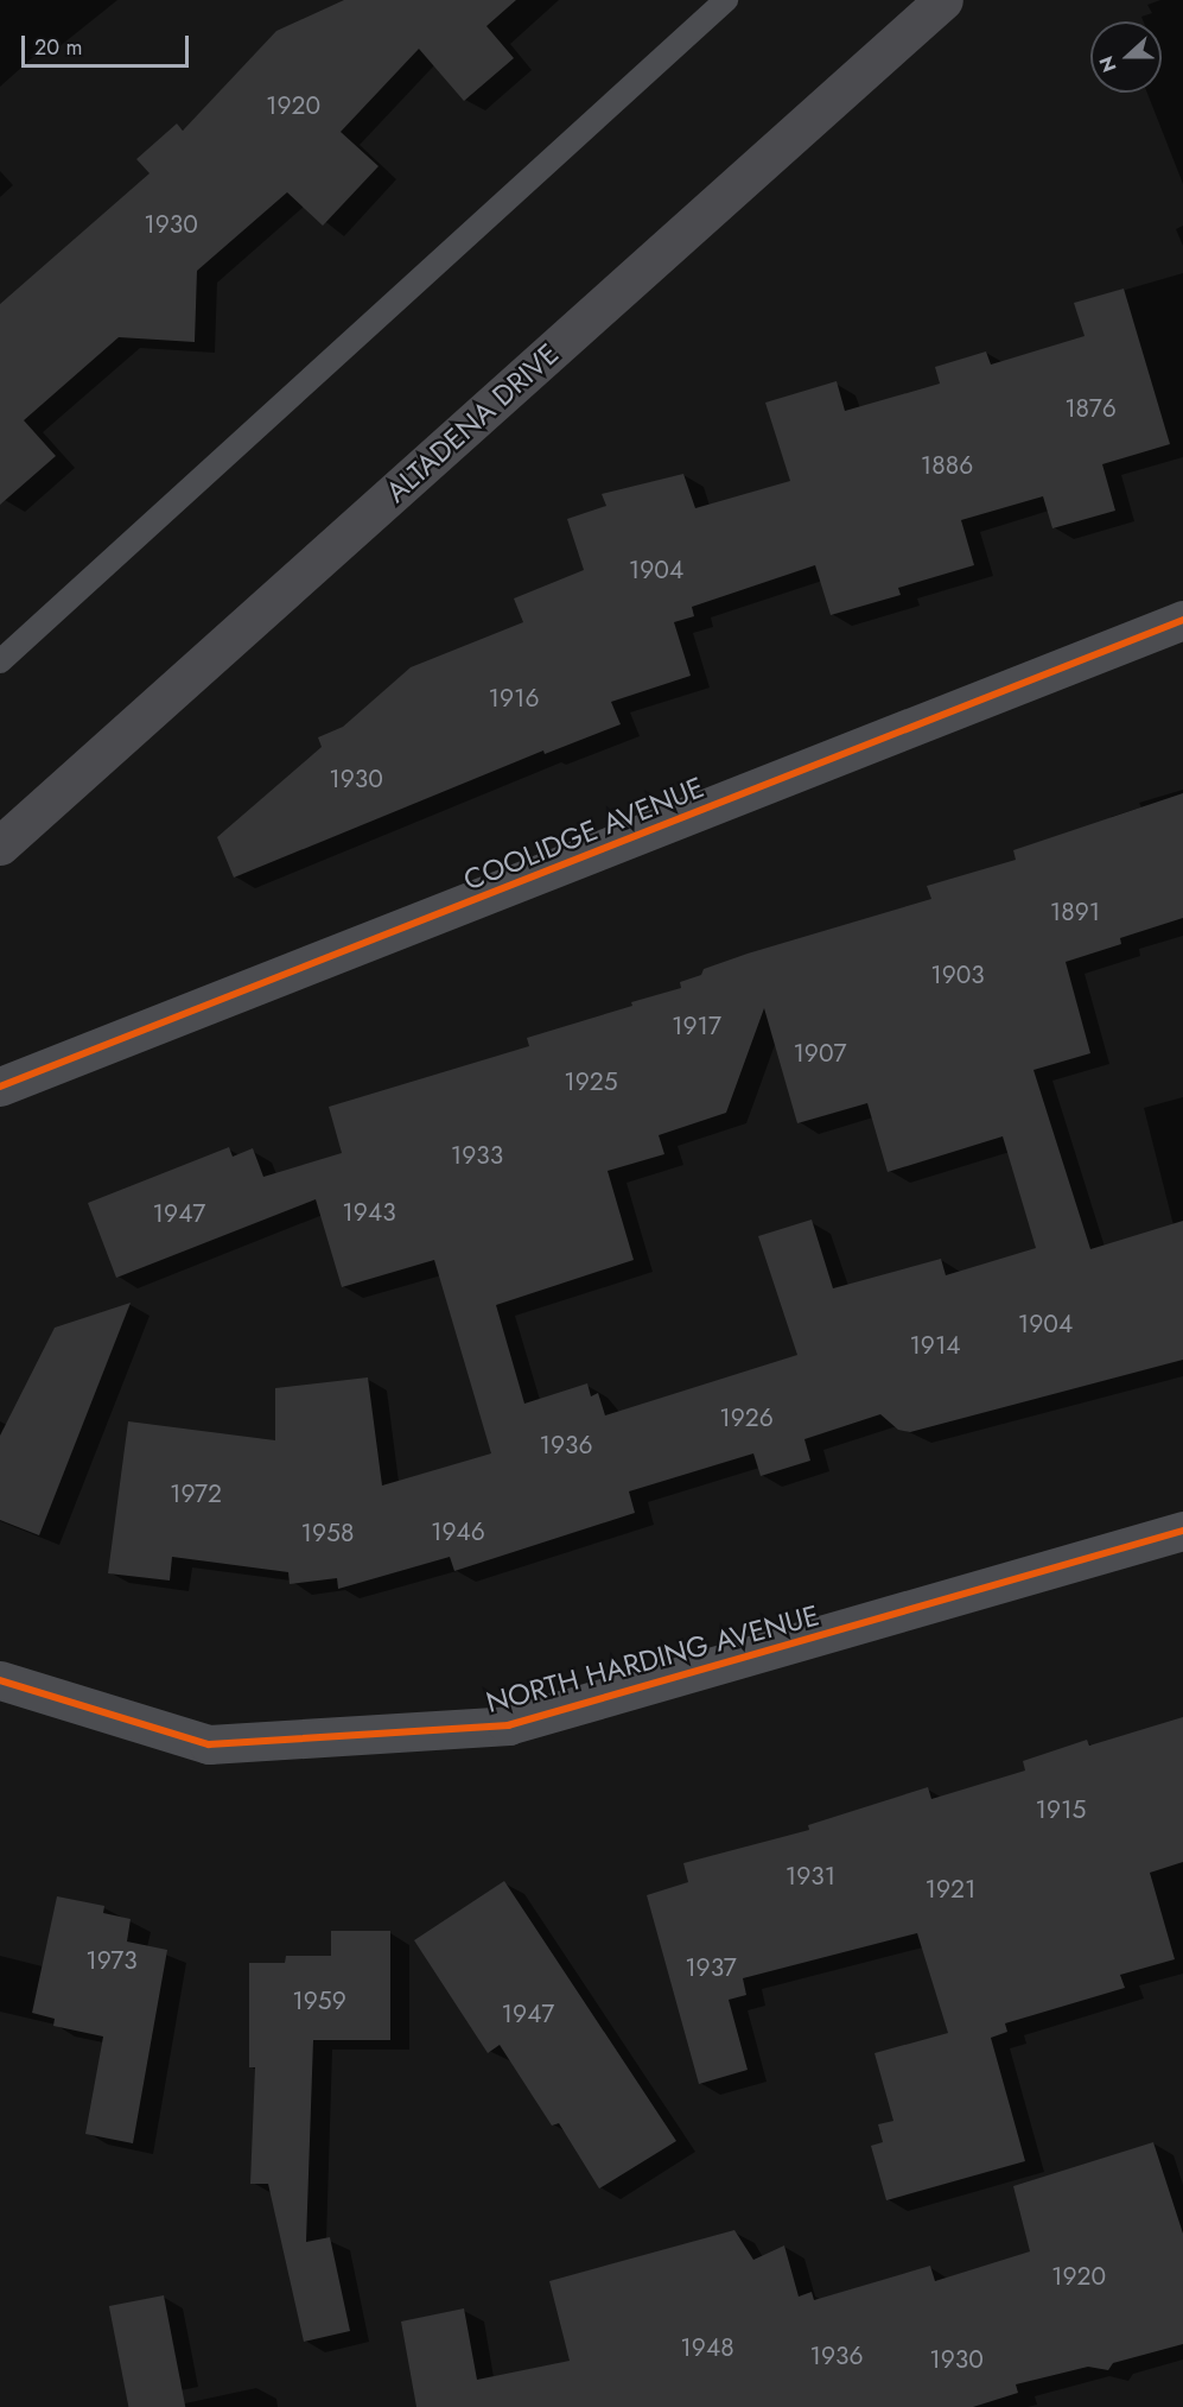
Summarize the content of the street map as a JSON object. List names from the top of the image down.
{
  "streets": {
    "main road": ["ALTADENA DRIVE"],
    "street": ["COOLIDGE AVENUE", "NORTH HARDING AVENUE"]
  },
  "house_numbers": [
    "1920",
    "1930",
    "1876",
    "1886",
    "1904",
    "1916",
    "1930",
    "1891",
    "1903",
    "1917",
    "1907",
    "1925",
    "1933",
    "1943",
    "1947",
    "1904",
    "1914",
    "1926",
    "1936",
    "1972",
    "1946",
    "1958",
    "1915",
    "1931",
    "1921",
    "1973",
    "1937",
    "1959",
    "1947",
    "1920",
    "1948",
    "1936",
    "1930"
  ],
  "scale_bar": "20 m",
  "north": "left"
}
